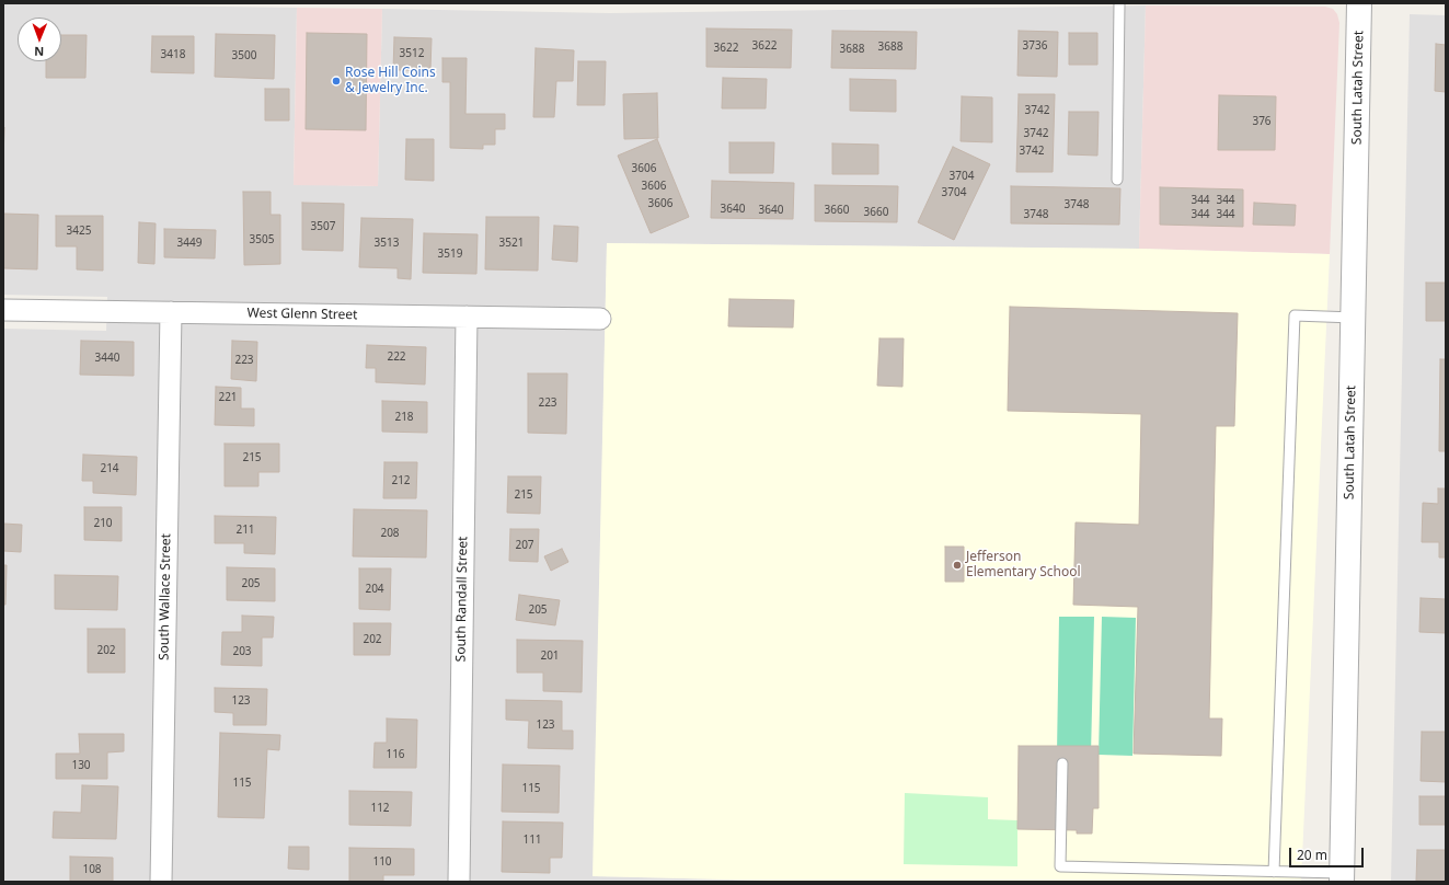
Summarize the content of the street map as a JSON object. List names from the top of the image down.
{
  "streets": {
    "street": [
      "South Latah Street",
      "West Glenn Street",
      "South Wallace Street",
      "South Randall Street"
    ]
  },
  "crossings": [
    ["West Glenn Street", "South Wallace Street"],
    ["West Glenn Street", "South Randall Street"]
  ],
  "places": ["Rose Hill Coins & Jewelry Inc.", "Jefferson Elementary School"],
  "house_numbers": [
    "3622",
    "3736",
    "3688",
    "3622",
    "3688",
    "3512",
    "3418",
    "3500",
    "3742",
    "376",
    "3742",
    "3742",
    "3606",
    "3704",
    "3606",
    "3704",
    "344",
    "344",
    "3606",
    "3748",
    "3640",
    "3640",
    "3660",
    "3660",
    "3748",
    "344",
    "344",
    "3507",
    "3425",
    "3505",
    "3449",
    "3513",
    "3521",
    "3519",
    "222",
    "3440",
    "223",
    "221",
    "223",
    "218",
    "215",
    "214",
    "212",
    "215",
    "210",
    "211",
    "208",
    "207",
    "205",
    "204",
    "205",
    "202",
    "202",
    "203",
    "201",
    "123",
    "123",
    "116",
    "130",
    "115",
    "115",
    "112",
    "111",
    "110",
    "108"
  ],
  "scale_bar": "20 m",
  "north": "bottom"
}
